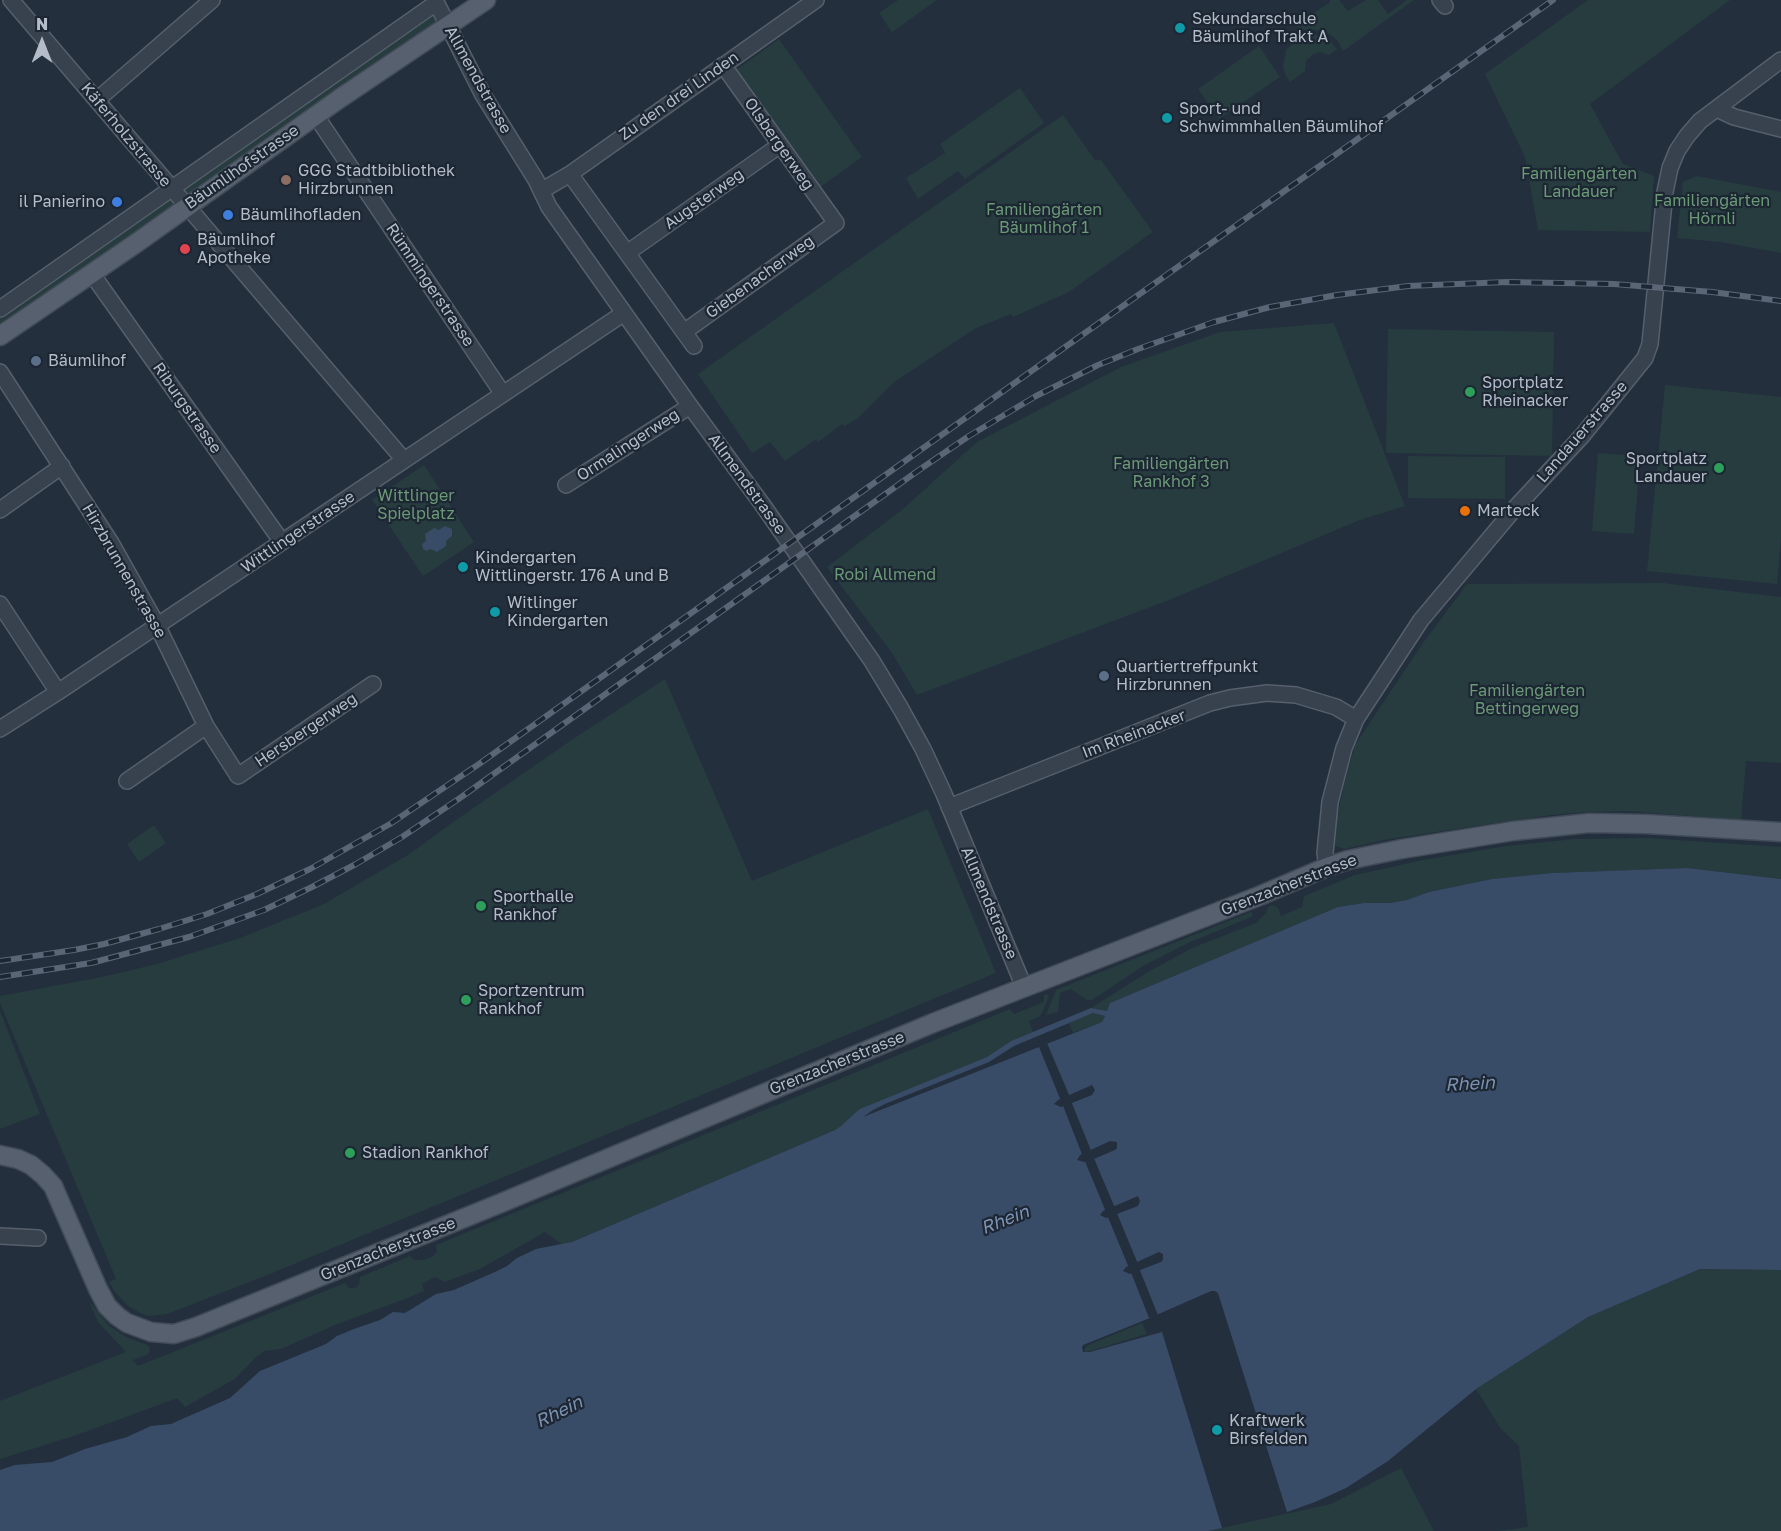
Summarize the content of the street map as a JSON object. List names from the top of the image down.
{
  "streets": {
    "main road": ["Bäumlihofstrasse", "Grenzacherstrasse"],
    "street": [
      "Allmendstrasse",
      "Zu den drei Linden",
      "Käferholzstrasse",
      "Olsbergerweg",
      "Augsterweg",
      "Giebenacherweg",
      "Rümmingerstrasse",
      "Riburgstrasse",
      "Landauerstrasse",
      "Ormalingerweg",
      "Wittlingerstrasse",
      "Hirzbrunnenstrasse",
      "Hersbergerweg",
      "Im Rheinacker"
    ]
  },
  "crossings": [
    ["Allmendstrasse", "Zu den drei Linden"],
    ["Allmendstrasse", "Bäumlihofstrasse"],
    ["Allmendstrasse", "Ormalingerweg"],
    ["Allmendstrasse", "Wittlingerstrasse"],
    ["Allmendstrasse", "Im Rheinacker"],
    ["Allmendstrasse", "Grenzacherstrasse"],
    ["Zu den drei Linden", "Olsbergerweg"],
    ["Käferholzstrasse", "Bäumlihofstrasse"],
    ["Käferholzstrasse", "Wittlingerstrasse"],
    ["Olsbergerweg", "Augsterweg"],
    ["Olsbergerweg", "Giebenacherweg"],
    ["Bäumlihofstrasse", "Rümmingerstrasse"],
    ["Bäumlihofstrasse", "Riburgstrasse"],
    ["Rümmingerstrasse", "Wittlingerstrasse"],
    ["Riburgstrasse", "Wittlingerstrasse"],
    ["Landauerstrasse", "Im Rheinacker"],
    ["Landauerstrasse", "Grenzacherstrasse"],
    ["Wittlingerstrasse", "Hirzbrunnenstrasse"],
    ["Hirzbrunnenstrasse", "Hersbergerweg"]
  ],
  "water": ["Rhein"],
  "parks": [
    "Familiengärten Landauer",
    "Familiengärten Hörnli",
    "Familiengärten Bäumlihof 1",
    "Familiengärten Rankhof 3",
    "Wittlinger Spielplatz",
    "Robi Allmend",
    "Familiengärten Bettingerweg"
  ],
  "places": [
    "Sekundarschule Bäumlihof Trakt A",
    "Sport- und Schwimmhallen Bäumlihof",
    "GGG Stadtbibliothek Hirzbrunnen",
    "il Panierino",
    "Bäumlihofladen",
    "Bäumlihof Apotheke",
    "Bäumlihof",
    "Sportplatz Rheinacker",
    "Sportplatz Landauer",
    "Marteck",
    "Kindergarten Wittlingerstr. 176 A und B",
    "Witlinger Kindergarten",
    "Quartiertreffpunkt Hirzbrunnen",
    "Sporthalle Rankhof",
    "Sportzentrum Rankhof",
    "Stadion Rankhof",
    "Kraftwerk Birsfelden"
  ],
  "north": "top"
}
